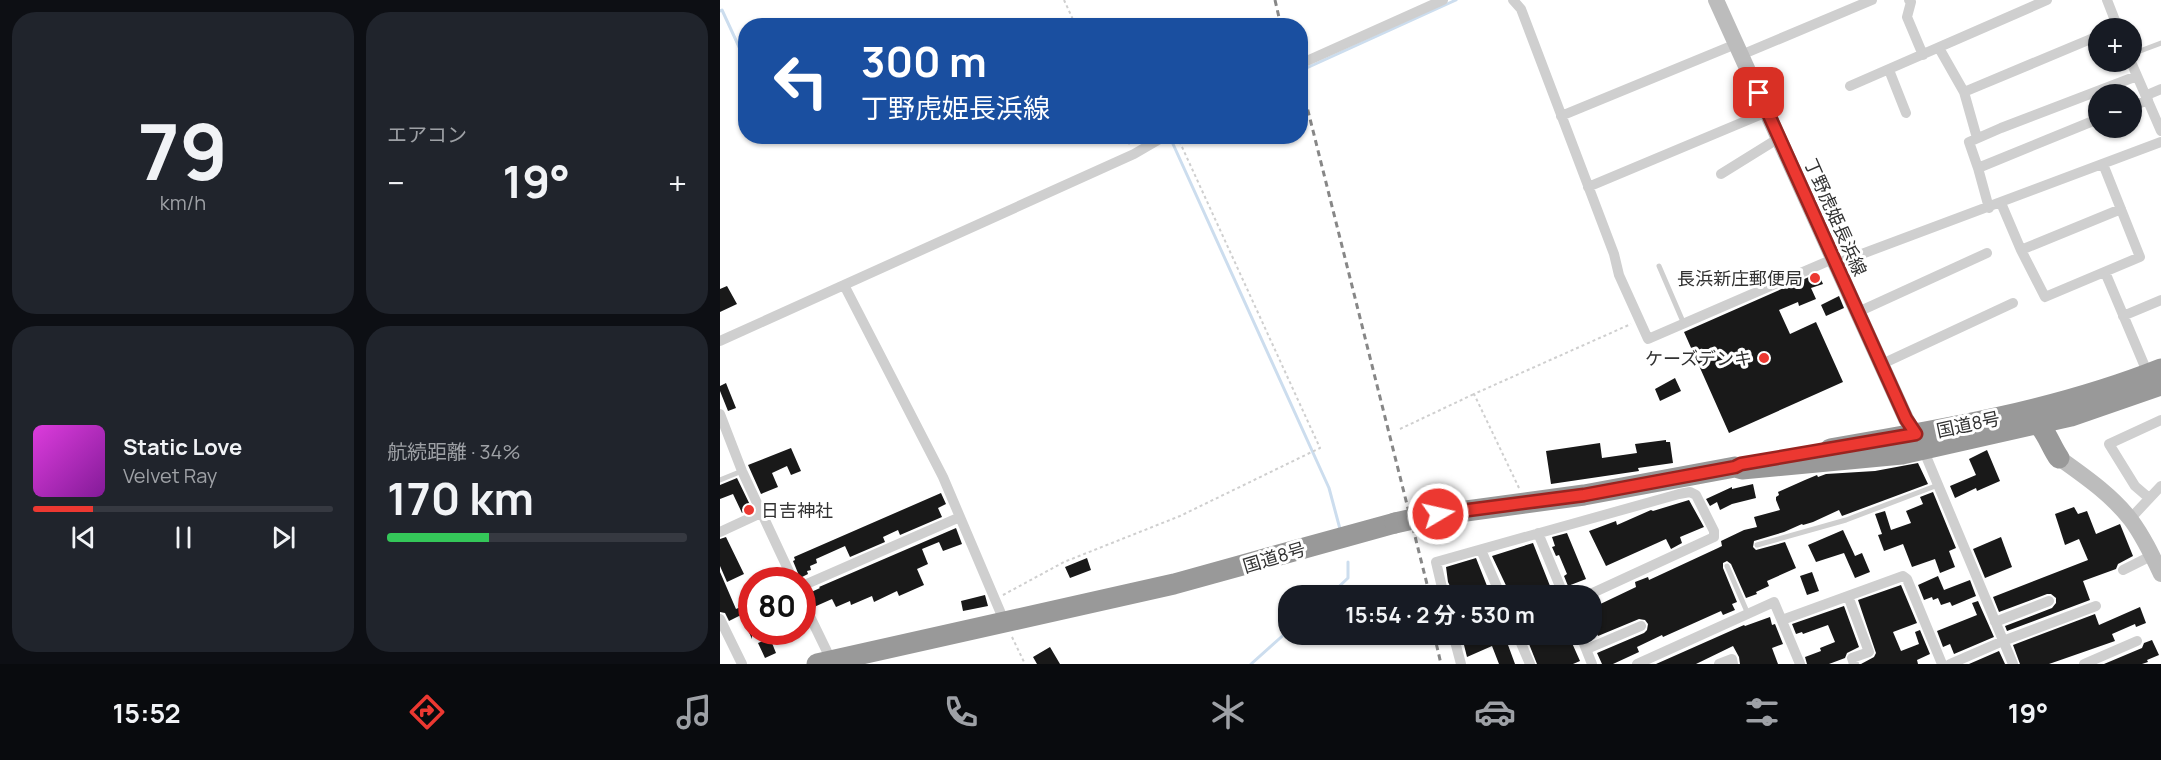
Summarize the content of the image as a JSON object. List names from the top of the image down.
{
  "streets": {
    "highway": ["国道8号"],
    "main road": ["丁野虎姫長浜線"]
  },
  "crossings": [
    ["丁野虎姫長浜線", "国道8号"]
  ],
  "places": ["長浜新庄郵便局", "ケーズデンキ", "日吉神社"],
  "page": {
    "tile": [
      ["79", "km/h"],
      "エアコン",
      ["航続距離 · 34%", "170 km"]
    ],
    "map_buttons": ["+", "−"],
    "turn": ["300 m", "丁野虎姫長浜線"],
    "heat": ["−", "19°", "+"],
    "song": ["Static Love", "Velvet Ray"],
    "limit": "80",
    "trip": "15:54 · 2 分 · 530 m",
    "tabs": ["15:52", "19°"]
  }
}
